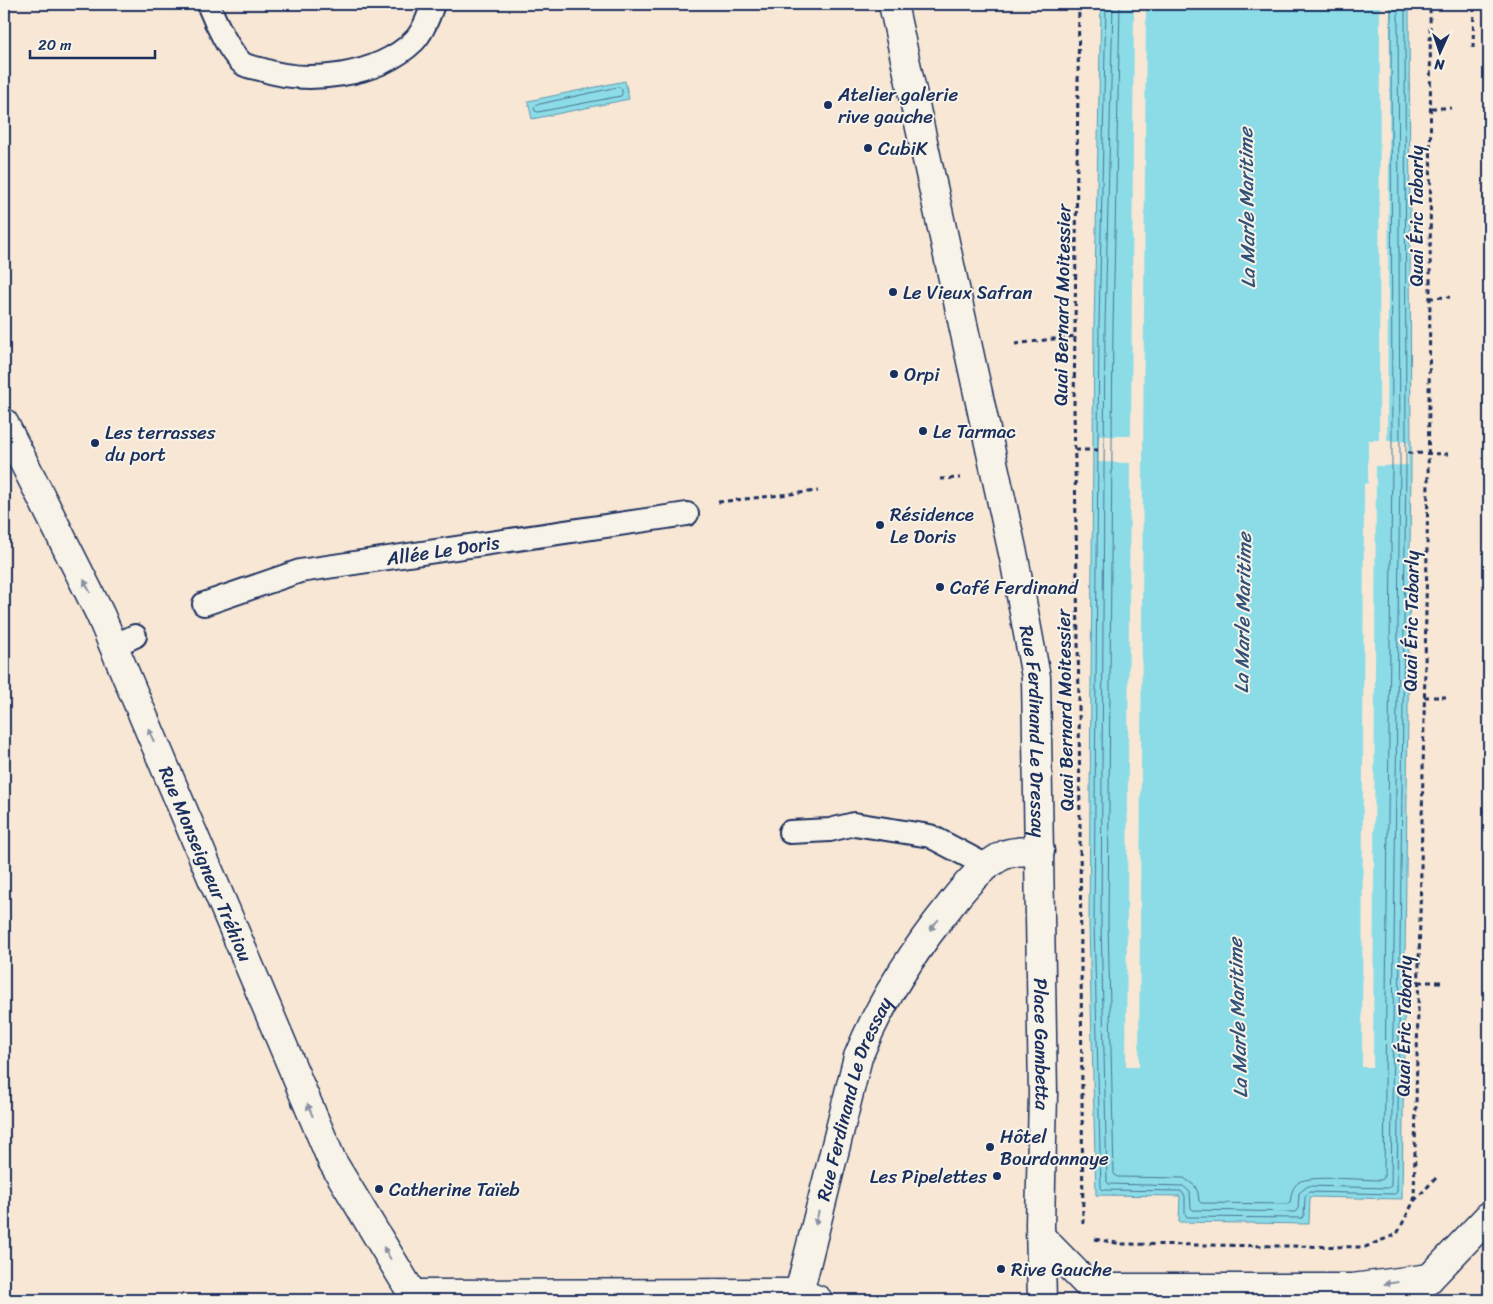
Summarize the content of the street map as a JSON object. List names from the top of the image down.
{
  "streets": {
    "street": ["Rue Ferdinand Le Dressay", "Rue Monseigneur Tréhiou", "Place Gambetta"],
    "lane": ["Allée Le Doris"],
    "path": ["Quai Éric Tabarly", "Quai Bernard Moitessier"]
  },
  "crossings": [
    ["Rue Ferdinand Le Dressay", "Place Gambetta"]
  ],
  "one_way": ["Rue Monseigneur Tréhiou"],
  "water": ["La Marle Maritime"],
  "places": [
    "Atelier galerie rive gauche",
    "CubiK",
    "Le Vieux Safran",
    "Orpi",
    "Le Tarmac",
    "Les terrasses du port",
    "Résidence Le Doris",
    "Café Ferdinand",
    "Hôtel Bourdonnaye",
    "Les Pipelettes",
    "Catherine Taïeb",
    "Rive Gauche"
  ],
  "scale_bar": "20 m",
  "north": "bottom"
}
